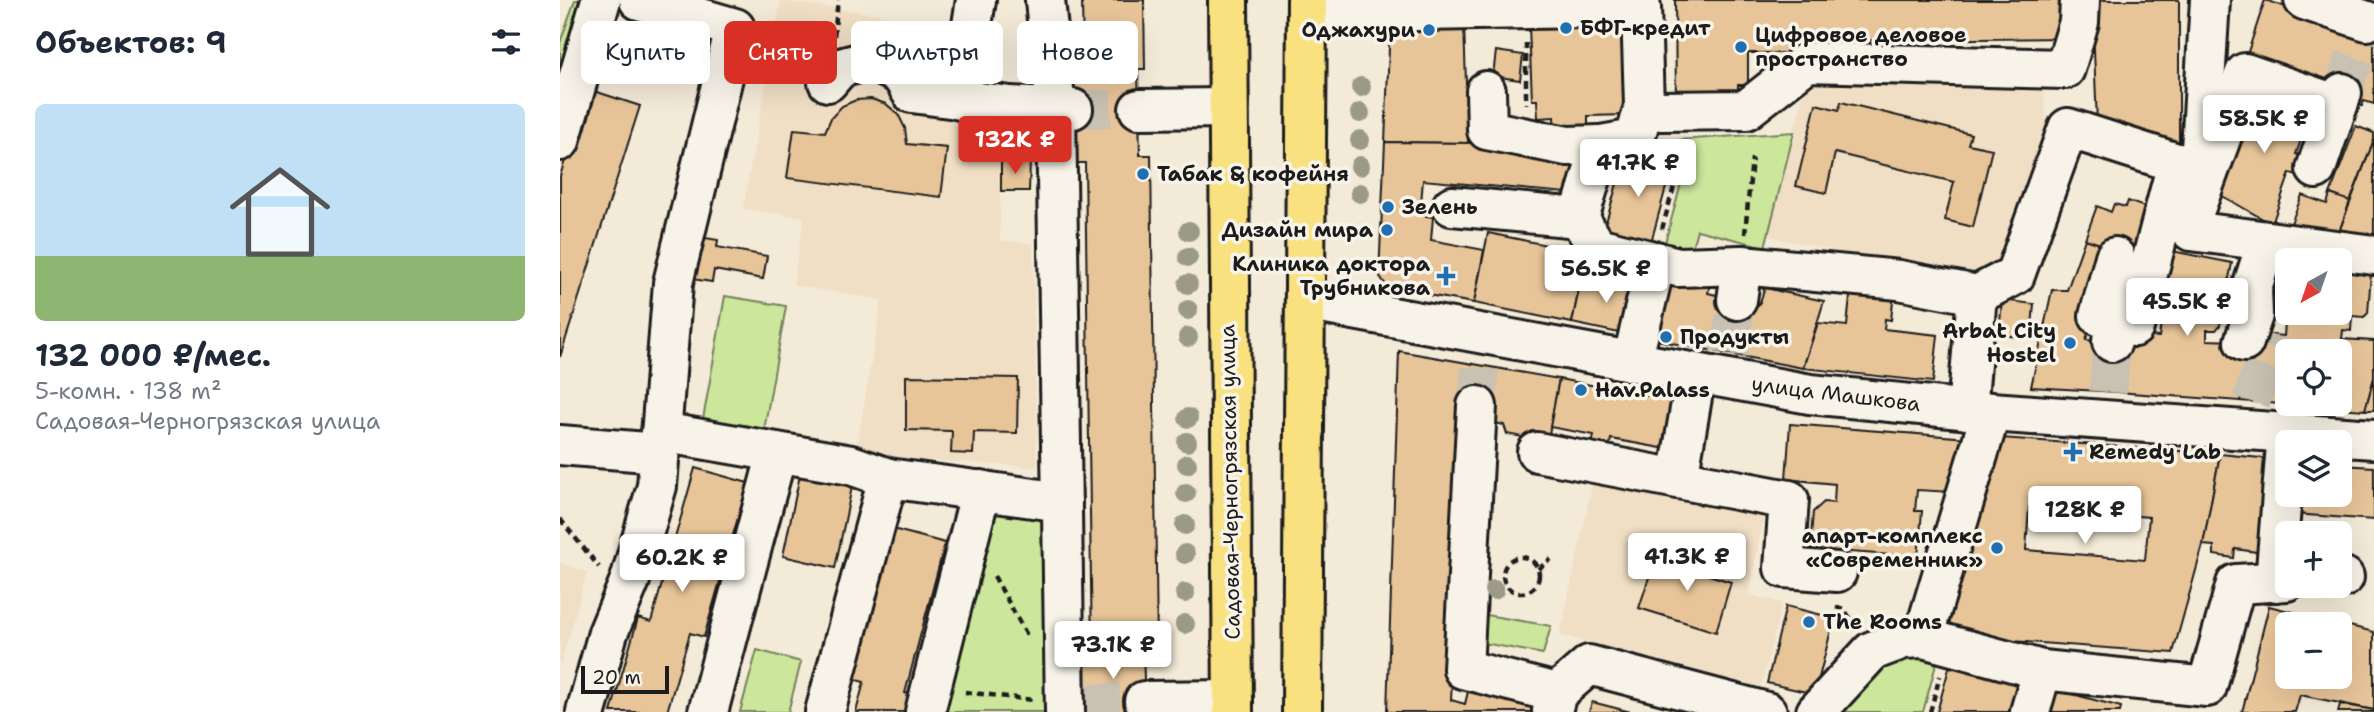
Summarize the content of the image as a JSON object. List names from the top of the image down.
{
  "streets": {
    "main road": ["Садовая-Черногрязская улица"],
    "street": ["улица Машкова"]
  },
  "places": {
    "other": [
      "БФГ-кредит",
      "Оджахури",
      "Цифровое деловое пространство",
      "Табак & кофейня",
      "Зелень",
      "Дизайн мира",
      "Продукты",
      "Arbat City Hostel",
      "Hav.Palass",
      "апарт-комплекс «Современник»",
      "The Rooms"
    ],
    "health": ["Клиника доктора Трубникова", "Remedy Lab"]
  },
  "scale_bar": "20 m",
  "north": "bottom left",
  "page": {
    "heading": "Объектов: 9",
    "chip": [
      "Купить",
      "Снять",
      "Фильтры",
      "Новое"
    ],
    "list": [
      {
        "name": "132 000 ₽/мес.",
        "note": "5-комн. · 138 m² · Садовая-Черногрязская улица"
      }
    ],
    "price": [
      "58.5K ₽",
      "132K ₽",
      "41.7K ₽",
      "56.5K ₽",
      "45.5K ₽",
      "128K ₽",
      "41.3K ₽",
      "60.2K ₽",
      "73.1K ₽"
    ],
    "map_buttons": ["+", "−"],
    "scale": "20 m"
  }
}
